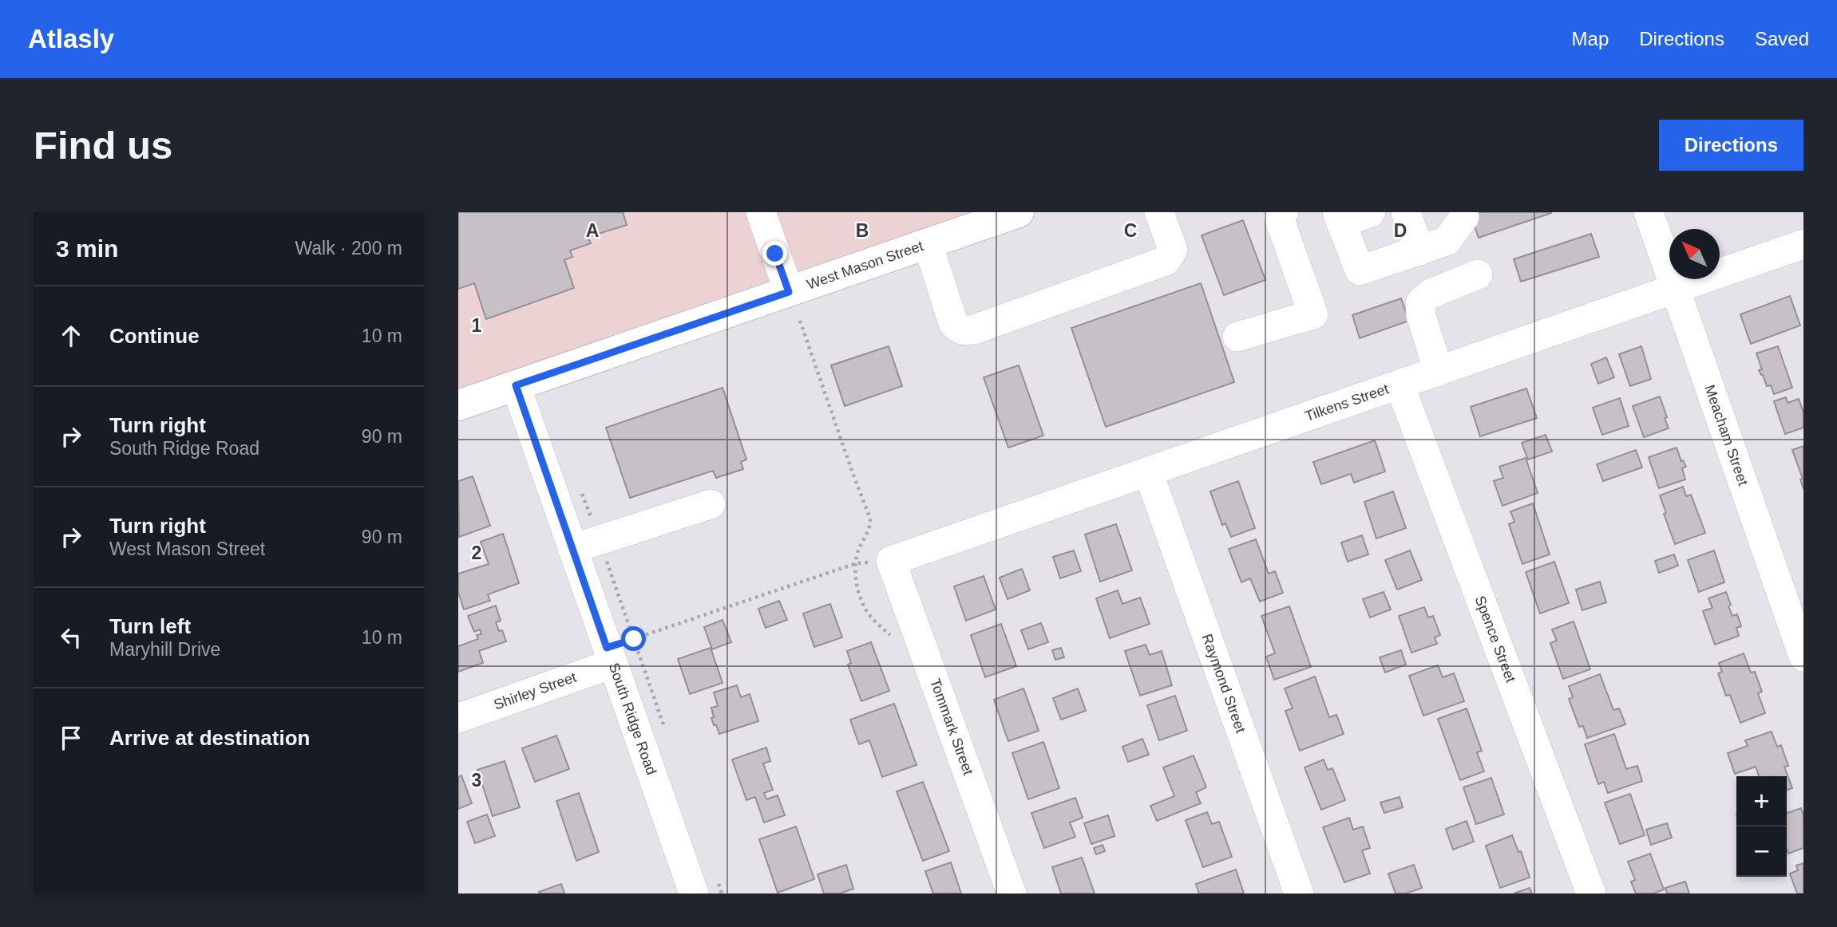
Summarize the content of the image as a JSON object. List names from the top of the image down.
{
  "streets": {
    "main road": ["West Mason Street"],
    "street": [
      "Tilkens Street",
      "Meacham Street",
      "Spence Street",
      "Raymond Street",
      "Shirley Street",
      "South Ridge Road",
      "Tommark Street"
    ]
  },
  "crossings": [
    ["West Mason Street", "South Ridge Road"],
    ["Tilkens Street", "Meacham Street"],
    ["Tilkens Street", "Spence Street"],
    ["Tilkens Street", "Raymond Street"],
    ["Tilkens Street", "Tommark Street"],
    ["Shirley Street", "South Ridge Road"]
  ],
  "north": "top left",
  "page": {
    "header": "Atlasly",
    "nav": ["Map", "Directions", "Saved"],
    "buttons": "Directions",
    "title": "Find us",
    "heading": ["3 min", "Walk · 200 m"],
    "list": [
      ["Continue", "10 m"],
      ["Turn right", "South Ridge Road", "90 m"],
      ["Turn right", "West Mason Street", "90 m"],
      ["Turn left", "Maryhill Drive", "10 m"],
      "Arrive at destination"
    ],
    "map_buttons": ["+", "−"]
  },
  "grid": {
    "columns": [
      "A",
      "B",
      "C",
      "D"
    ],
    "rows": ["1", "2", "3"]
  }
}
